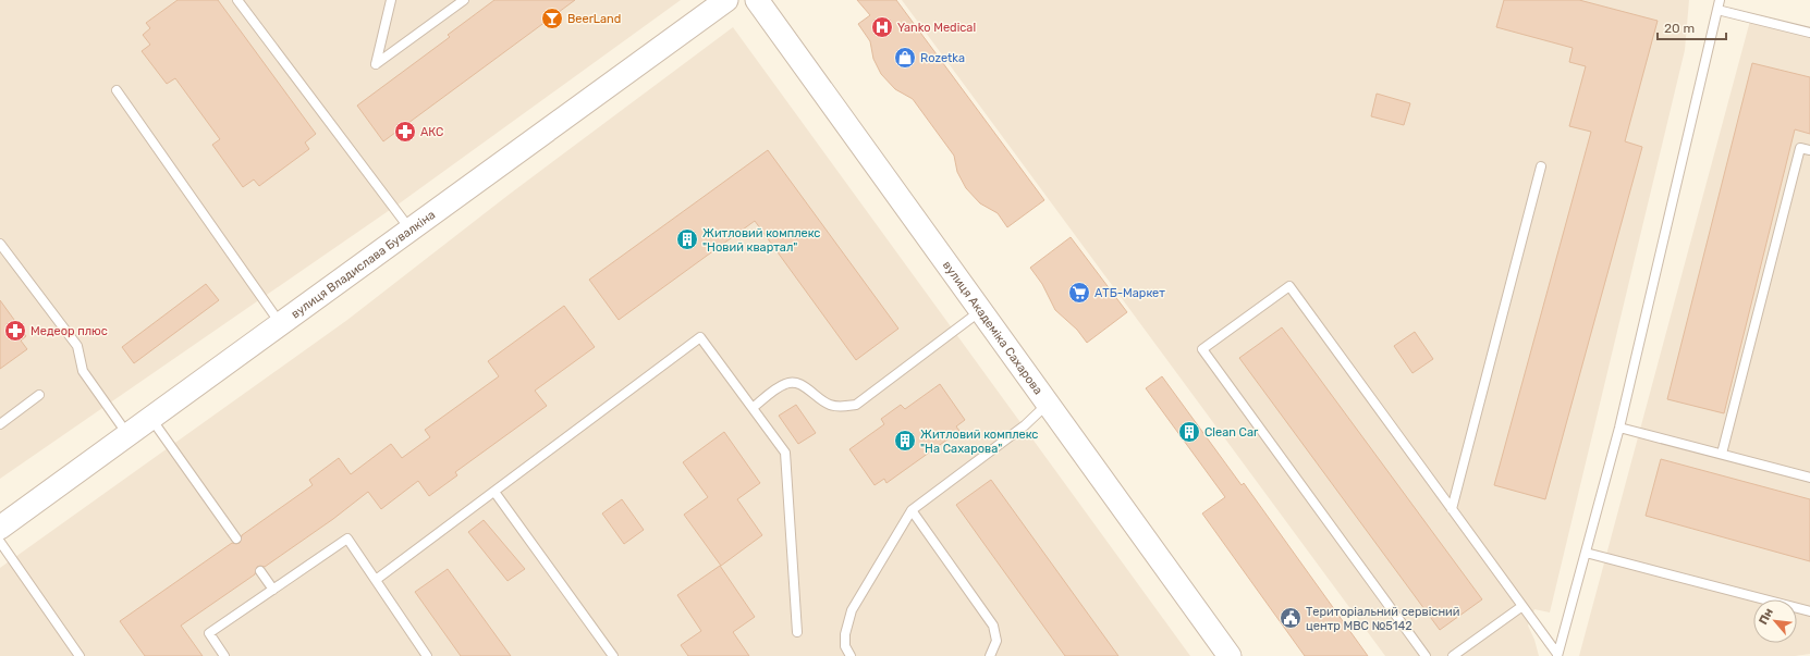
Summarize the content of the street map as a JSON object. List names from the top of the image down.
{
  "streets": {
    "street": ["вулиця Владислава Бувалкіна", "вулиця Академіка Сахарова"]
  },
  "places": {
    "bar": ["BeerLand"],
    "hospital": ["Yanko Medical"],
    "shop": ["Rozetka"],
    "pharmacy": ["АКС", "Медеор плюс"],
    "building": ["Житловий комплекс \"Новий квартал\"", "Clean Car", "Житловий комплекс \"На Сахарова\""],
    "supermarket": ["АТБ-Маркет"],
    "public building": ["Територіальний сервісний центр МВС №5142"]
  },
  "scale_bar": "20 m",
  "north": "top left"
}
